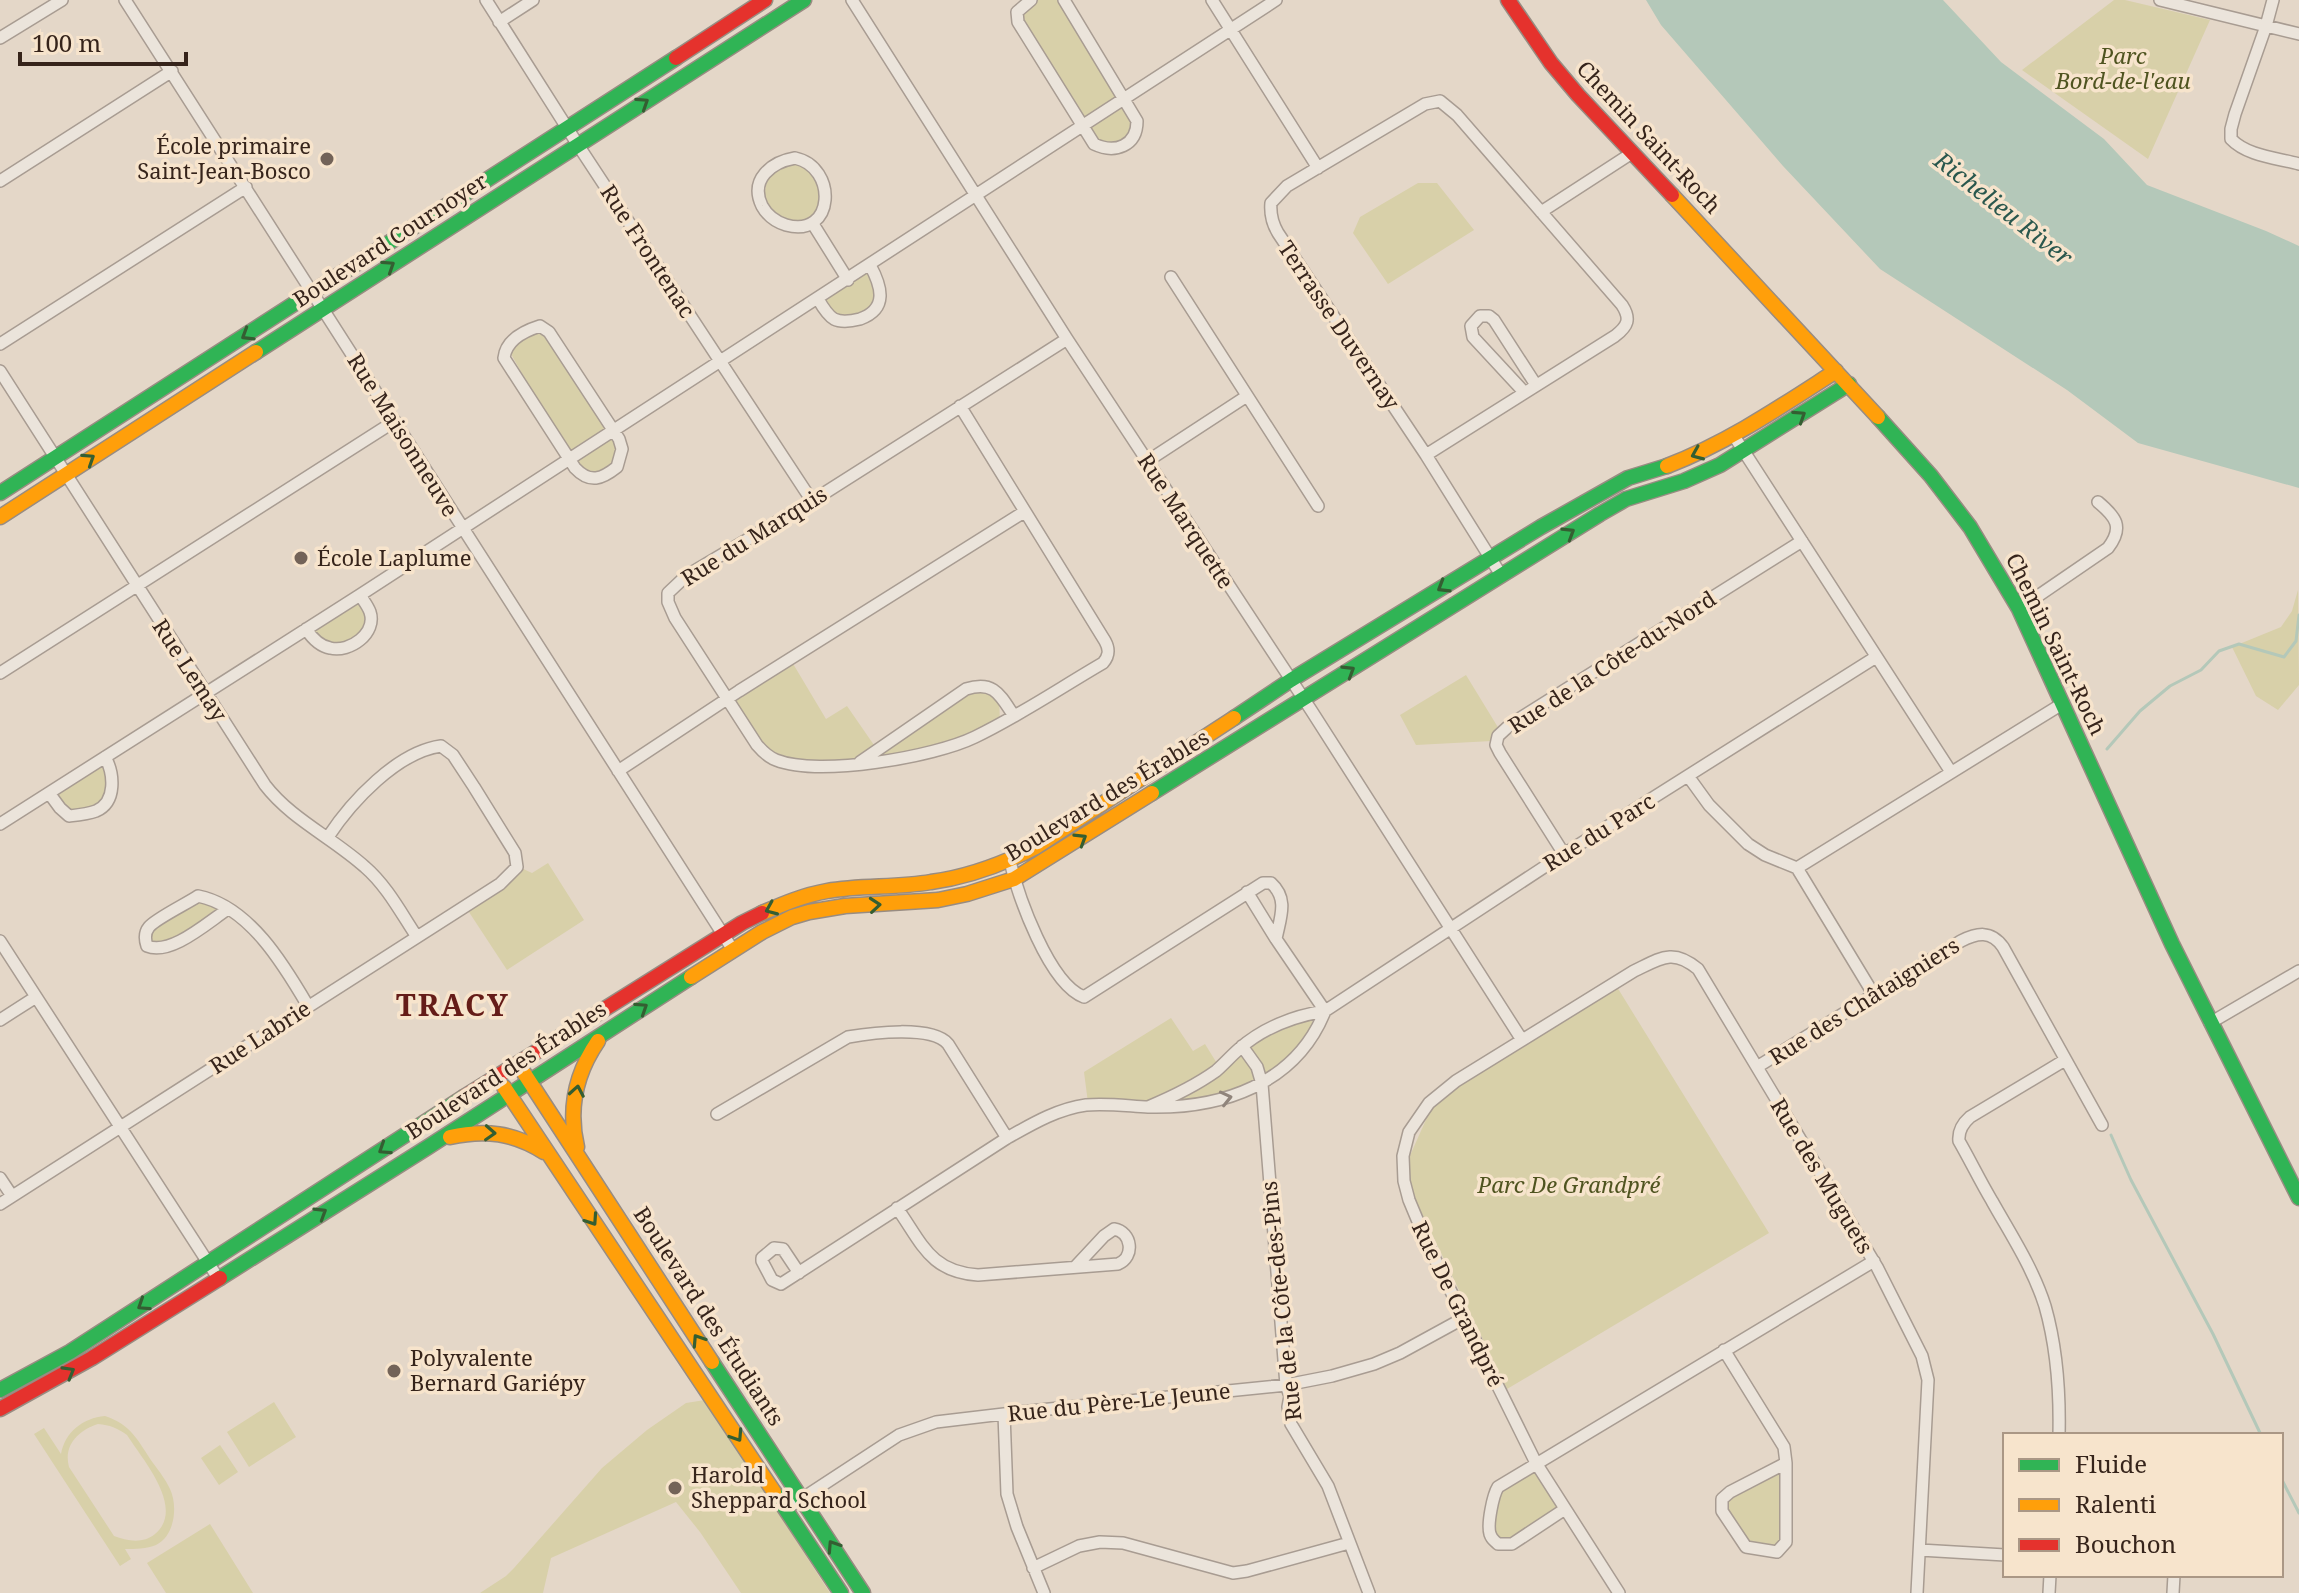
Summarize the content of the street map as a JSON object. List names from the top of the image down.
{
  "streets": {
    "street": [
      "Chemin Saint-Roch",
      "Boulevard Cournoyer",
      "Rue Frontenac",
      "Terrasse Duvernay",
      "Rue Maisonneuve",
      "Rue Marquette",
      "Rue du Marquis",
      "Rue de la Côte-du-Nord",
      "Rue Lemay",
      "Boulevard des Érables",
      "Rue du Parc",
      "Rue des Châtaigniers",
      "Rue Labrie",
      "Rue des Muguets",
      "Rue de la Côte-des-Pins",
      "Rue De Grandpré",
      "Boulevard des Étudiants",
      "Rue du Père-Le Jeune"
    ]
  },
  "crossings": [
    ["Chemin Saint-Roch", "Boulevard des Érables"],
    ["Boulevard Cournoyer", "Rue Frontenac"],
    ["Boulevard Cournoyer", "Rue Maisonneuve"],
    ["Boulevard Cournoyer", "Rue Lemay"],
    ["Rue Frontenac", "Rue du Marquis"],
    ["Terrasse Duvernay", "Boulevard des Érables"],
    ["Rue Maisonneuve", "Boulevard des Érables"],
    ["Rue Marquette", "Rue du Marquis"],
    ["Rue Marquette", "Boulevard des Érables"],
    ["Rue Marquette", "Rue du Parc"],
    ["Rue Marquette", "Rue des Muguets"],
    ["Rue Marquette", "Rue De Grandpré"],
    ["Rue de la Côte-du-Nord", "Rue du Parc"],
    ["Rue Lemay", "Rue Labrie"],
    ["Boulevard des Érables", "Boulevard des Étudiants"],
    ["Rue du Parc", "Rue de la Côte-des-Pins"],
    ["Rue des Châtaigniers", "Rue des Muguets"],
    ["Rue des Muguets", "Rue De Grandpré"],
    ["Rue de la Côte-des-Pins", "Rue du Père-Le Jeune"],
    ["Rue De Grandpré", "Rue du Père-Le Jeune"],
    ["Boulevard des Étudiants", "Rue du Père-Le Jeune"]
  ],
  "districts": ["TRACY"],
  "water": ["Richelieu River"],
  "parks": ["Parc Bord-de-l'eau", "Parc De Grandpré"],
  "places": [
    "École primaire Saint-Jean-Bosco",
    "École Laplume",
    "Polyvalente Bernard Gariépy",
    "Harold Sheppard School"
  ],
  "legend": ["Fluide", "Ralenti", "Bouchon"],
  "scale_bar": "100 m"
}
